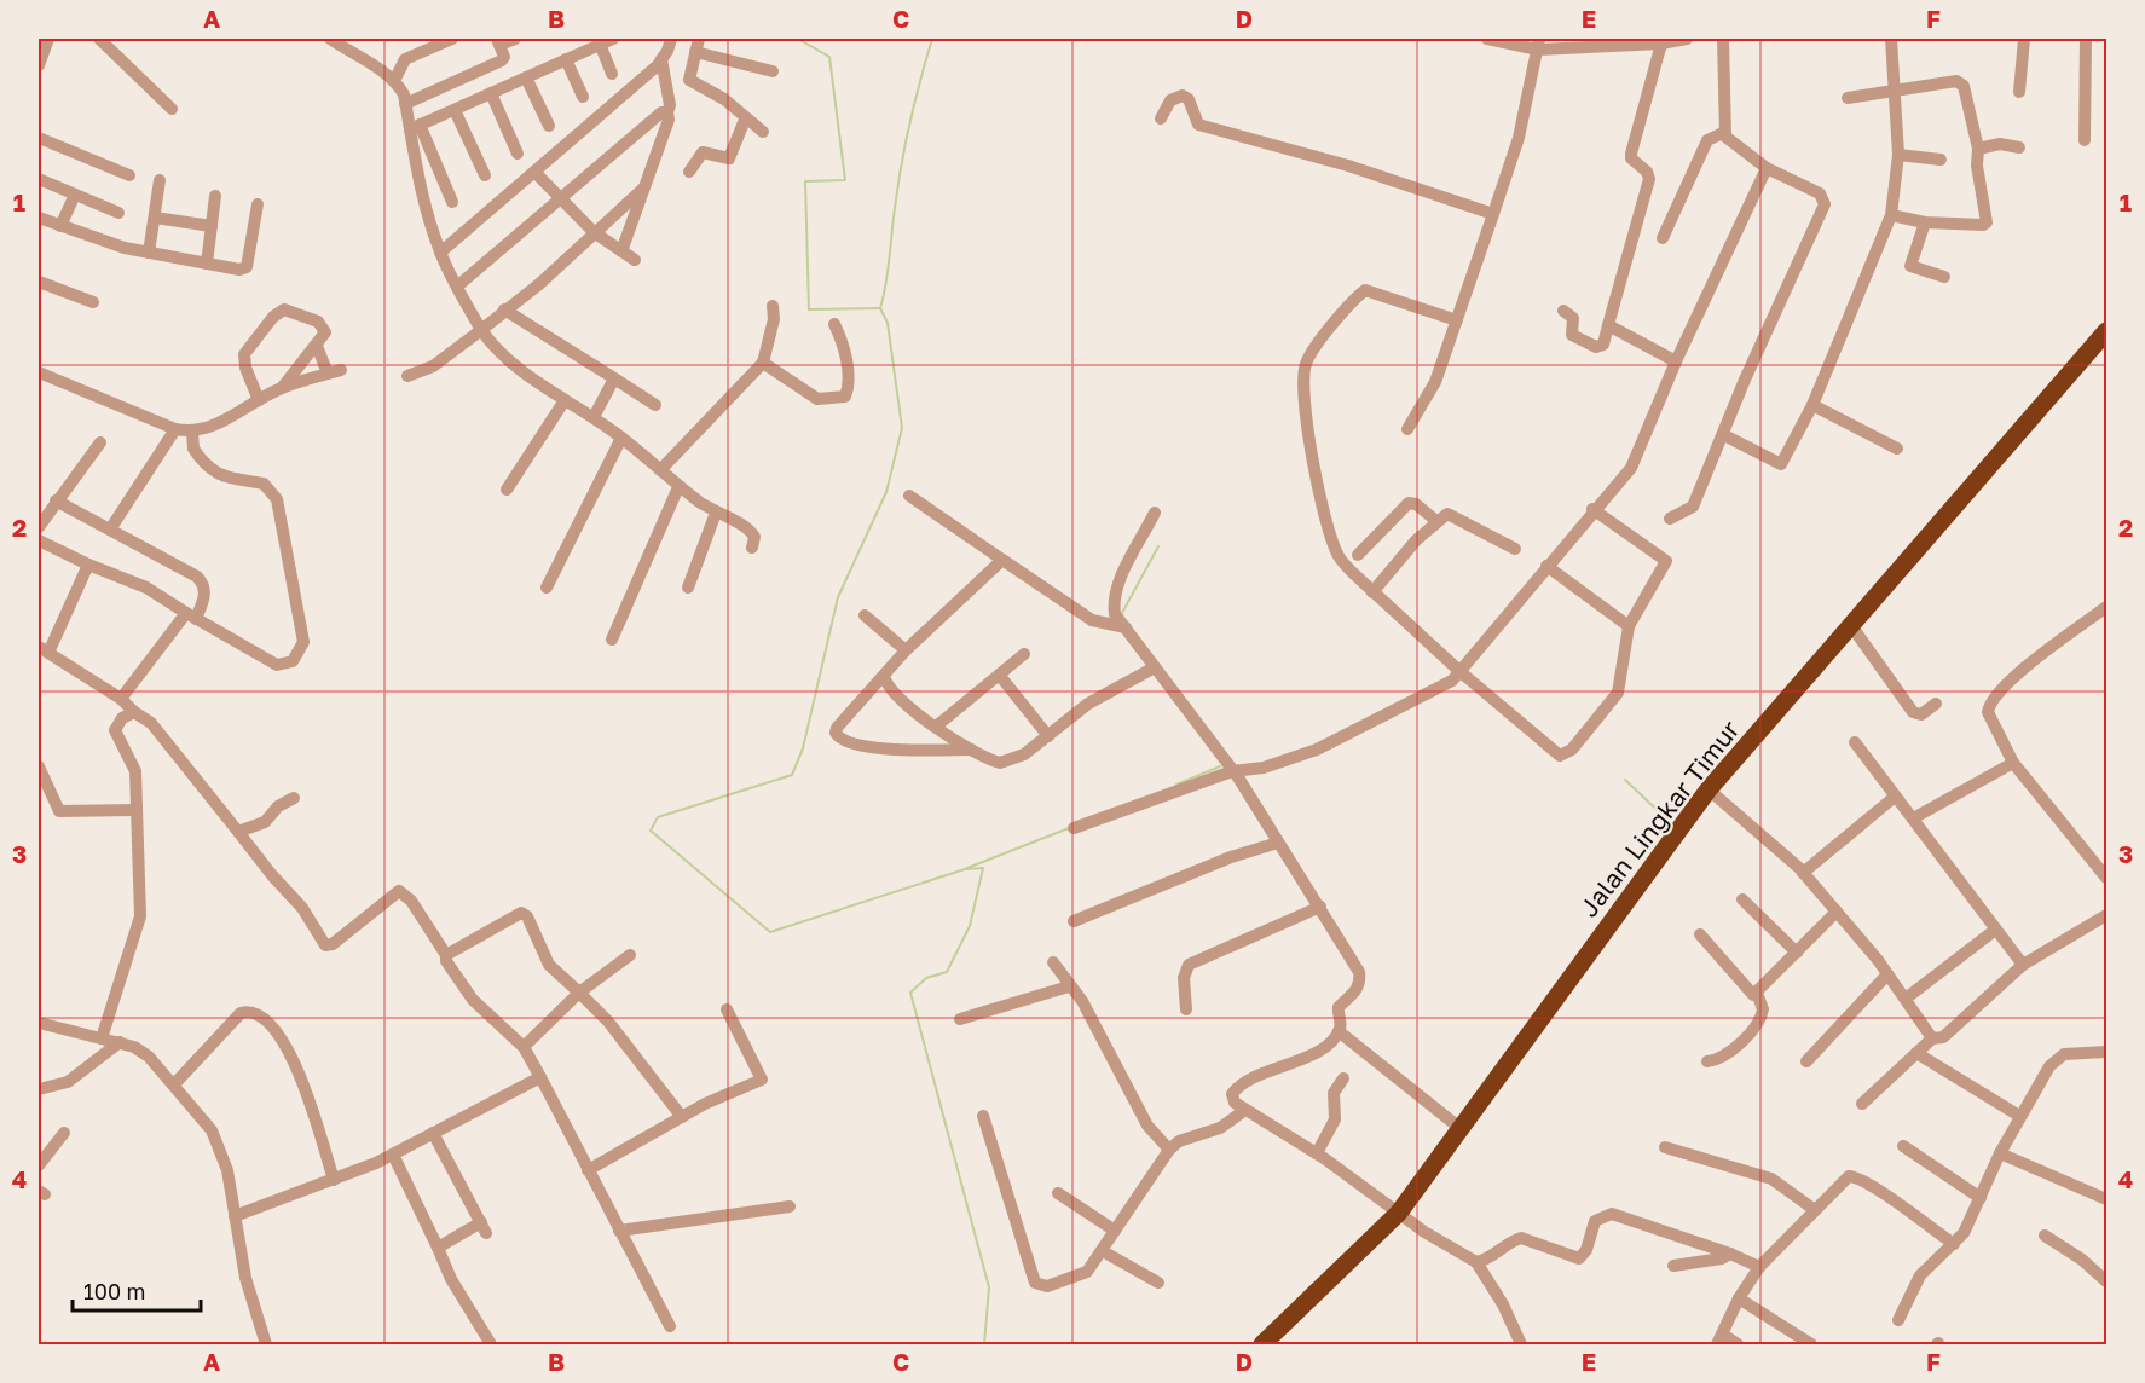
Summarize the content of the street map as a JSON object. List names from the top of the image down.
{
  "streets": {
    "highway": ["Jalan Lingkar Timur"]
  },
  "scale_bar": "100 m",
  "grid": {
    "columns": [
      "A",
      "B",
      "C",
      "D",
      "E",
      "F"
    ],
    "rows": [
      "1",
      "2",
      "3",
      "4"
    ]
  }
}
